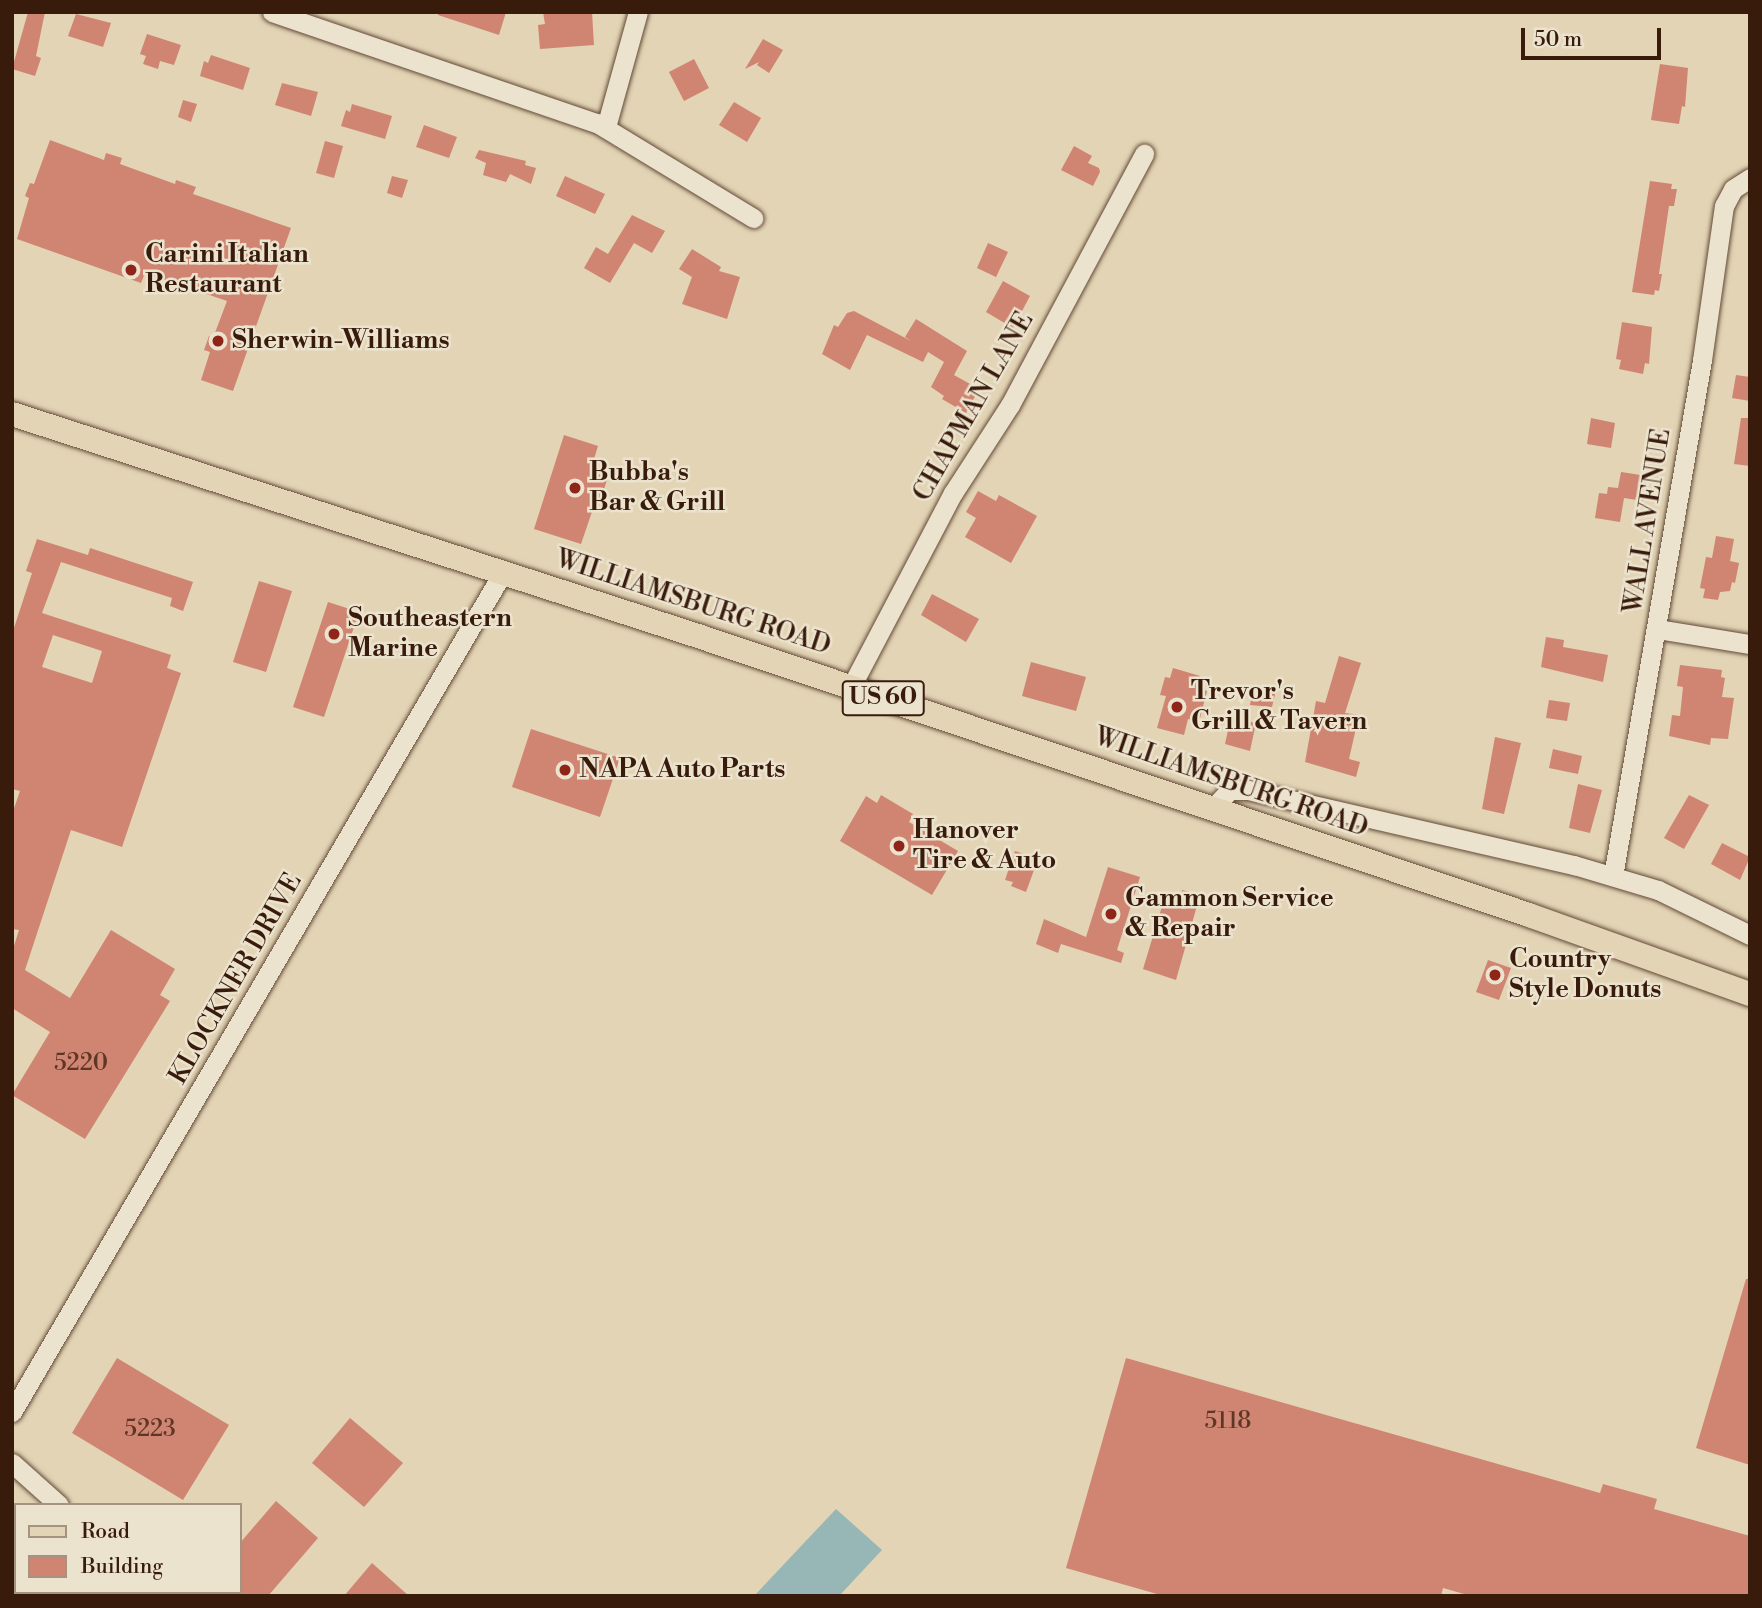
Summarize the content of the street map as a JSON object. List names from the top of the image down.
{
  "streets": {
    "main road": ["WILLIAMSBURG ROAD", "US 60"],
    "street": ["CHAPMAN LANE", "WALL AVENUE", "KLOCKNER DRIVE"]
  },
  "crossings": [
    ["CHAPMAN LANE", "WILLIAMSBURG ROAD"],
    ["WILLIAMSBURG ROAD", "KLOCKNER DRIVE"]
  ],
  "places": [
    "Carini Italian Restaurant",
    "Sherwin-Williams",
    "Bubba's Bar & Grill",
    "Southeastern Marine",
    "Trevor's Grill & Tavern",
    "NAPA Auto Parts",
    "Hanover Tire & Auto",
    "Gammon Service & Repair",
    "Country Style Donuts"
  ],
  "house_numbers": ["5220", "5118", "5223"],
  "legend": ["Road", "Building"],
  "scale_bar": "50 m"
}
